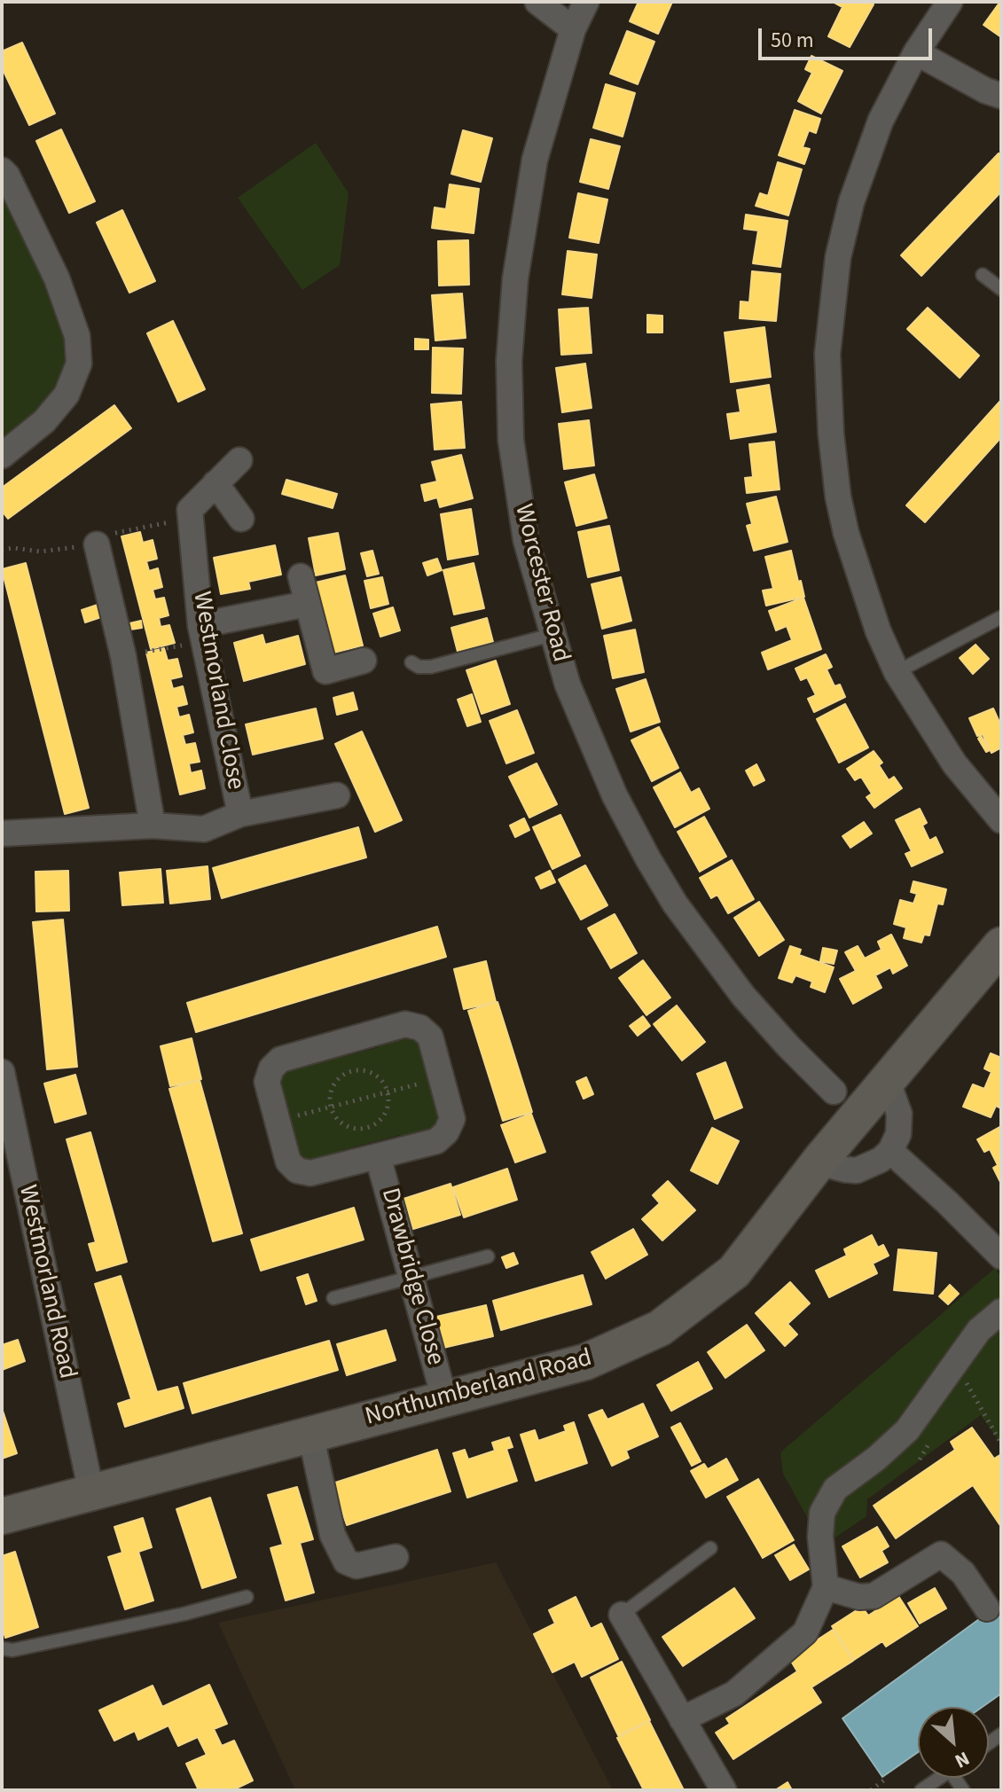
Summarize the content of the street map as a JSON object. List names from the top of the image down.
{
  "streets": {
    "street": [
      "Worcester Road",
      "Westmorland Close",
      "Drawbridge Close",
      "Westmorland Road",
      "Northumberland Road"
    ]
  },
  "crossings": [
    ["Drawbridge Close", "Northumberland Road"],
    ["Westmorland Road", "Northumberland Road"]
  ],
  "scale_bar": "50 m",
  "north": "bottom right"
}
